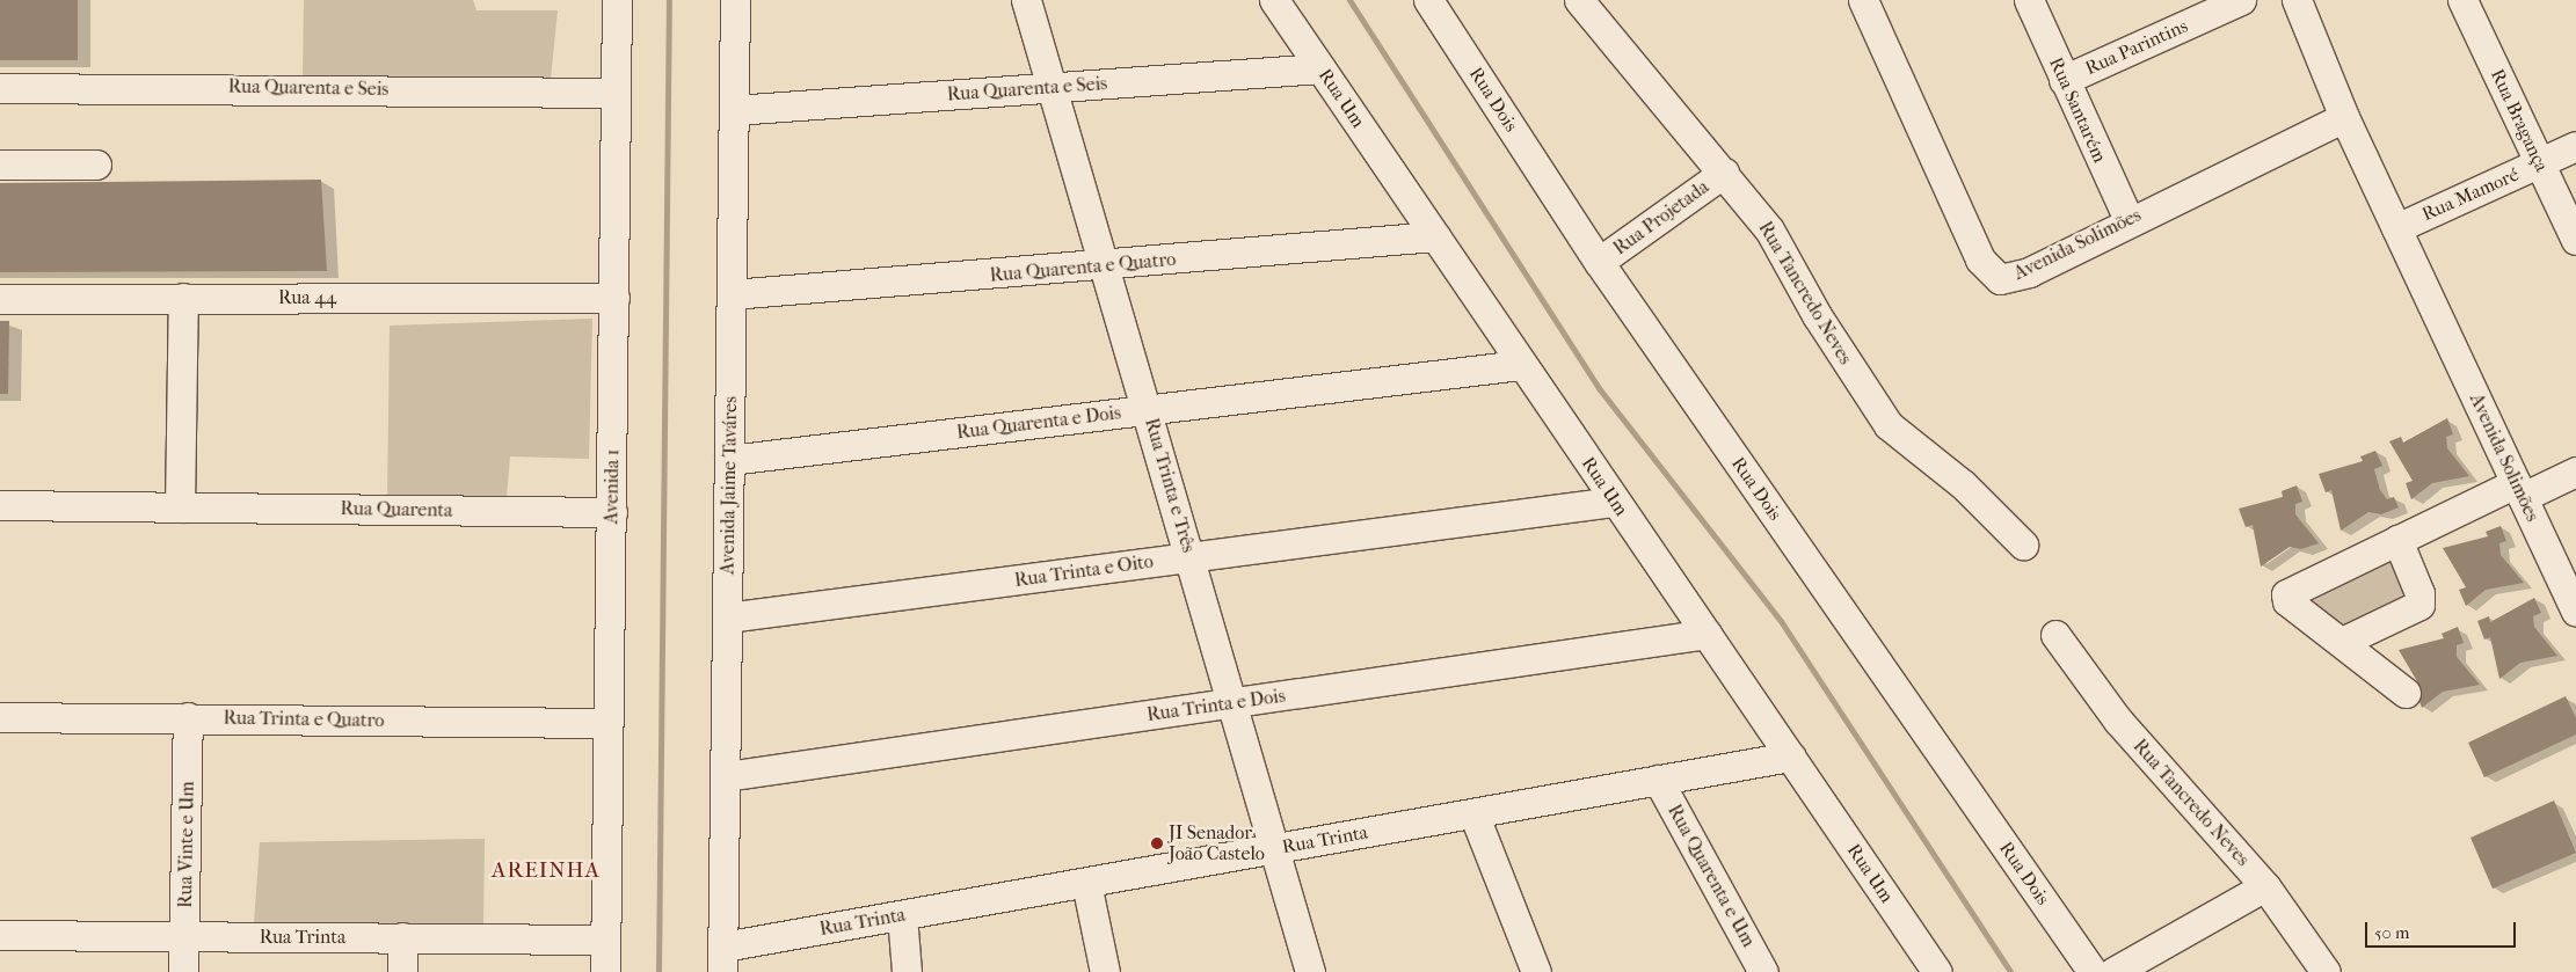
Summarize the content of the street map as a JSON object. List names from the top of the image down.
{
  "streets": {
    "street": [
      "Rua Parintins",
      "Rua Quarenta e Seis",
      "Rua Um",
      "Rua Dois",
      "Rua Santarém",
      "Rua Bragança",
      "Rua Mamoré",
      "Rua Projetada",
      "Avenida Solimões",
      "Rua Quarenta e Quatro",
      "Rua Tancredo Neves",
      "Rua 44",
      "Rua Quarenta e Dois",
      "Avenida Jaime Taváres",
      "Rua Trinta e Três",
      "Avenida 1",
      "Rua Quarenta",
      "Rua Trinta e Oito",
      "Rua Trinta e Dois",
      "Rua Trinta e Quatro",
      "Rua Trinta",
      "Rua Vinte e Um",
      "Rua Quarenta e Um"
    ]
  },
  "crossings": [
    ["Rua Parintins", "Rua Santarém"],
    ["Rua Quarenta e Seis", "Rua Um"],
    ["Rua Quarenta e Seis", "Avenida Jaime Taváres"],
    ["Rua Quarenta e Seis", "Rua Trinta e Três"],
    ["Rua Quarenta e Seis", "Avenida 1"],
    ["Rua Um", "Rua Quarenta e Quatro"],
    ["Rua Um", "Rua Quarenta e Dois"],
    ["Rua Um", "Rua Trinta e Oito"],
    ["Rua Um", "Rua Trinta e Dois"],
    ["Rua Um", "Rua Trinta"],
    ["Rua Dois", "Rua Projetada"],
    ["Rua Santarém", "Avenida Solimões"],
    ["Rua Bragança", "Rua Mamoré"],
    ["Rua Mamoré", "Avenida Solimões"],
    ["Rua Projetada", "Rua Tancredo Neves"],
    ["Rua Quarenta e Quatro", "Avenida Jaime Taváres"],
    ["Rua Quarenta e Quatro", "Rua Trinta e Três"],
    ["Rua 44", "Avenida 1"],
    ["Rua Quarenta e Dois", "Avenida Jaime Taváres"],
    ["Rua Quarenta e Dois", "Rua Trinta e Três"],
    ["Avenida Jaime Taváres", "Rua Trinta e Oito"],
    ["Avenida Jaime Taváres", "Rua Trinta e Dois"],
    ["Avenida Jaime Taváres", "Rua Trinta"],
    ["Rua Trinta e Três", "Rua Trinta e Oito"],
    ["Rua Trinta e Três", "Rua Trinta e Dois"],
    ["Rua Trinta e Três", "Rua Trinta"],
    ["Avenida 1", "Rua Quarenta"],
    ["Avenida 1", "Rua Trinta e Quatro"],
    ["Avenida 1", "Rua Trinta"],
    ["Rua Trinta e Quatro", "Rua Vinte e Um"],
    ["Rua Trinta", "Rua Vinte e Um"],
    ["Rua Trinta", "Rua Quarenta e Um"]
  ],
  "districts": ["AREINHA"],
  "places": ["JI Senador João Castelo"],
  "scale_bar": "50 m"
}
